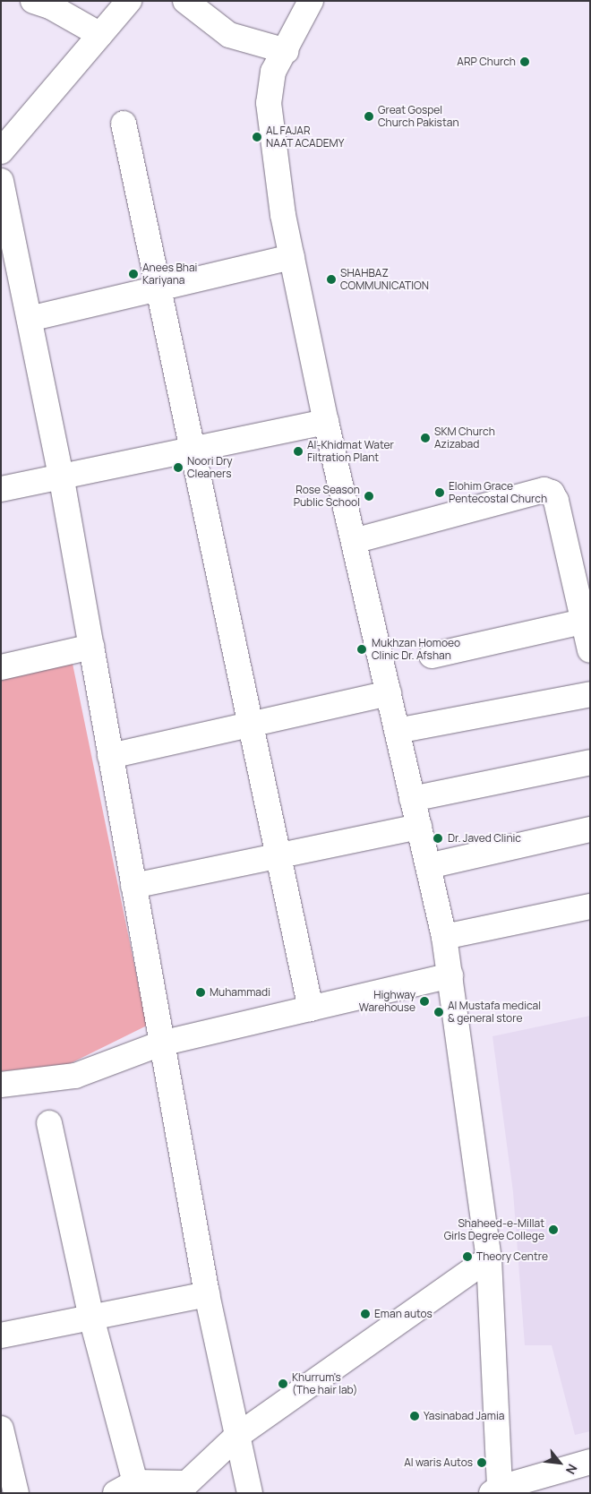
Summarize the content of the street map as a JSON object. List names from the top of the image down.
{
  "places": [
    "ARP Church",
    "Great Gospel Church Pakistan",
    "AL FAJAR NAAT ACADEMY",
    "Anees Bhai Kariyana",
    "SHAHBAZ COMMUNICATION",
    "SKM Church Azizabad",
    "Al-Khidmat Water Filtration Plant",
    "Noori Dry Cleaners",
    "Elohim Grace Pentecostal Church",
    "Rose Season Public School",
    "Mukhzan Homoeo Clinic Dr. Afshan",
    "Dr. Javed Clinic",
    "Muhammadi",
    "Highway Warehouse",
    "Al Mustafa medical & general store",
    "Shaheed-e-Millat Girls Degree College",
    "Theory Centre",
    "Eman autos",
    "Khurrum's (The hair lab)",
    "Yasinabad Jamia",
    "Al waris Autos"
  ],
  "north": "bottom right"
}
